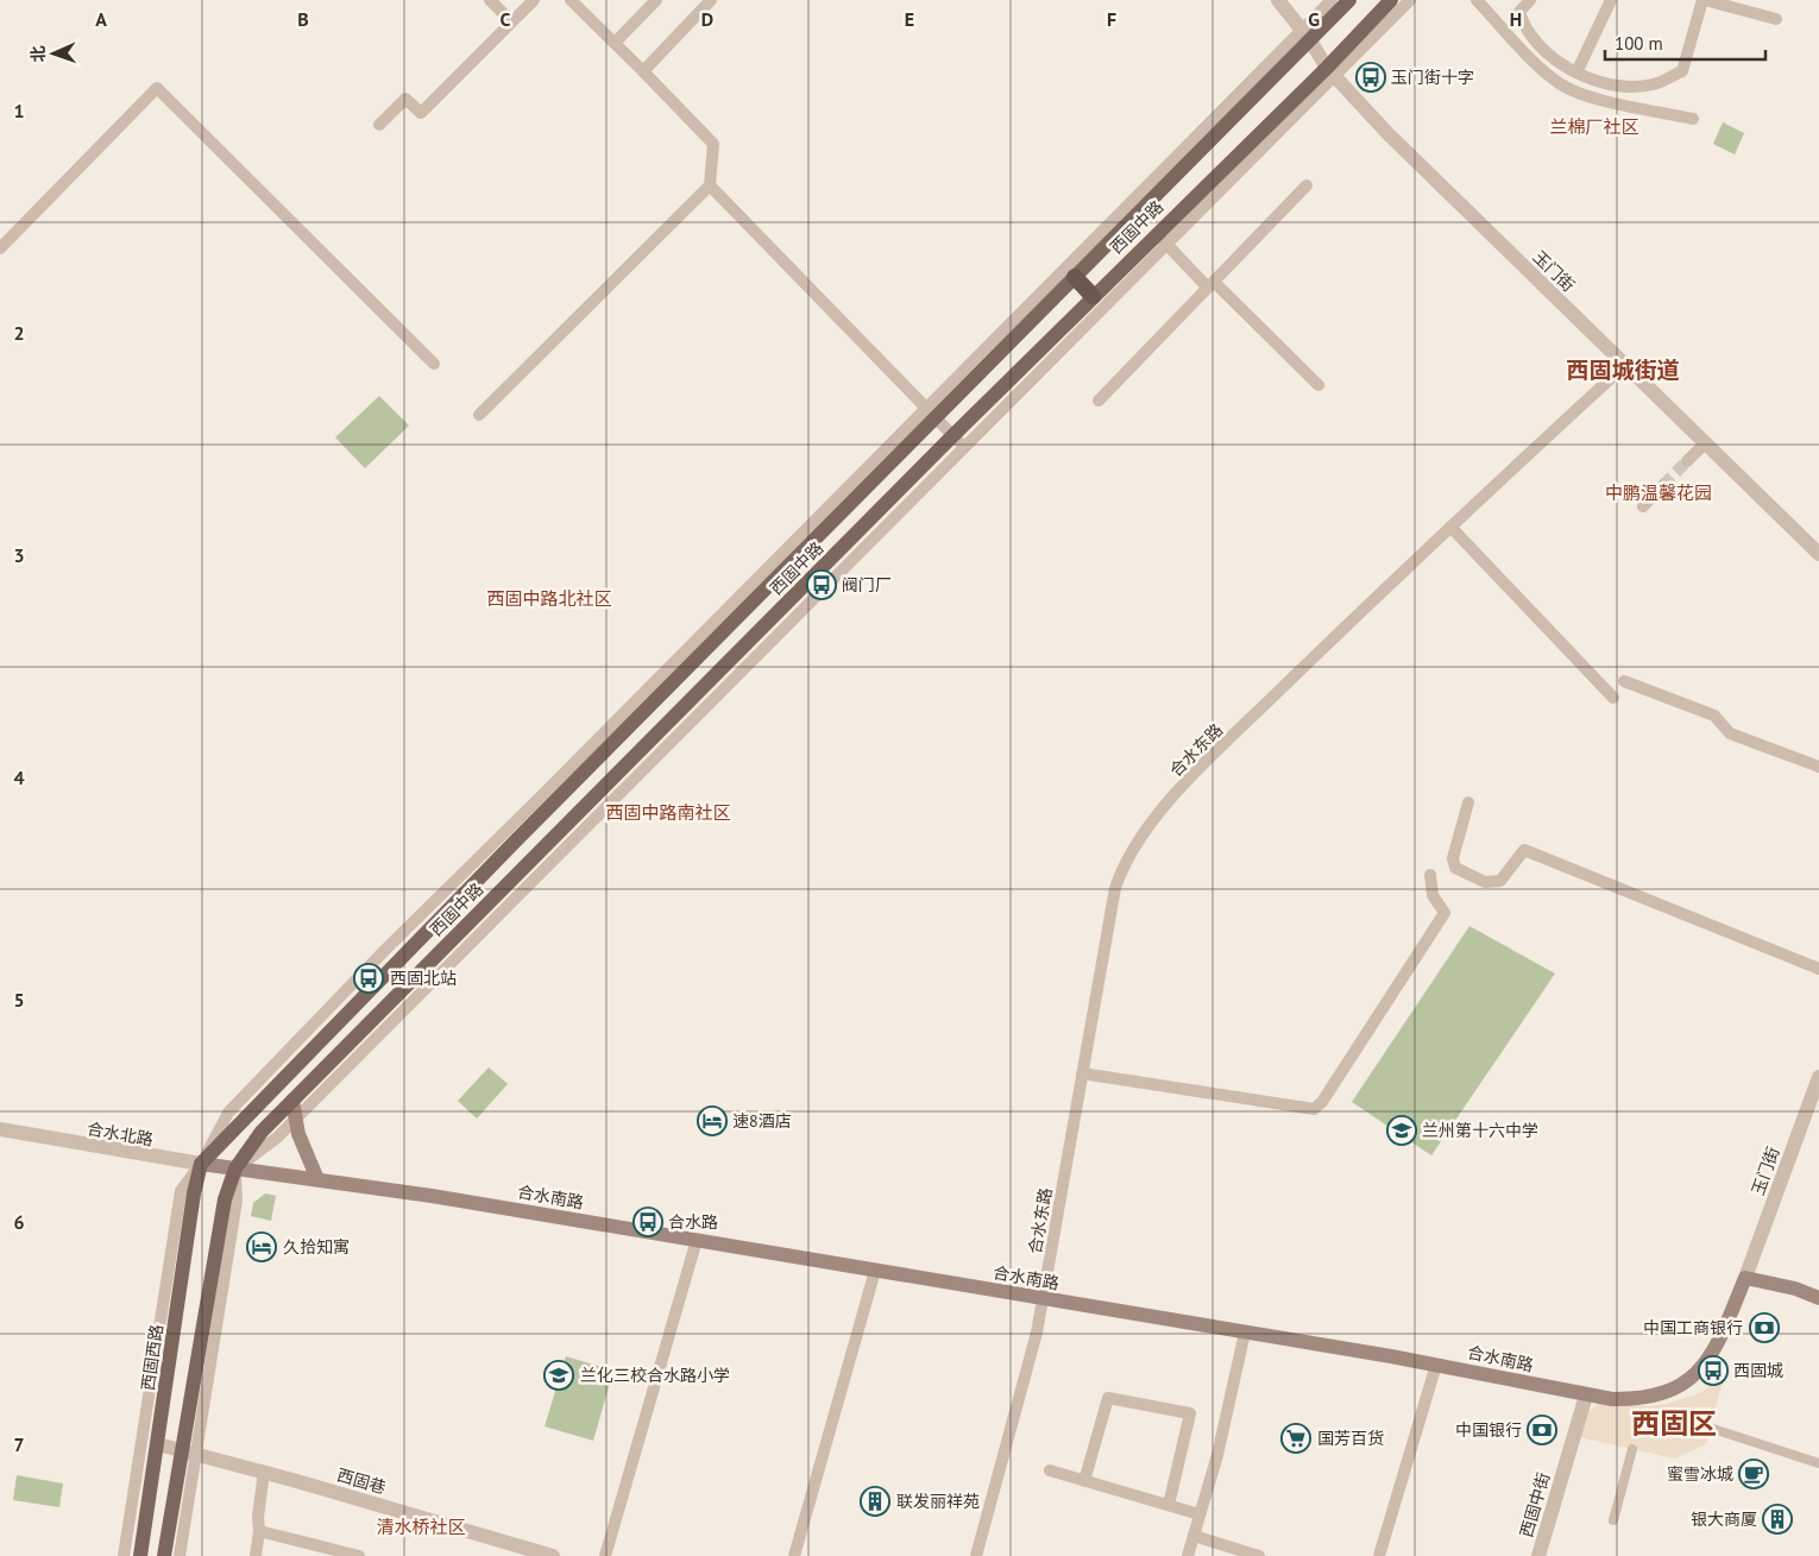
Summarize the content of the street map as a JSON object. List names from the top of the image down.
{
  "streets": {
    "main road": [
      "西固中路",
      "合水北路",
      "合水南路",
      "西固西路"
    ],
    "street": [
      "玉门街",
      "合水东路",
      "西固巷",
      "西固中街"
    ]
  },
  "crossings": [
    ["西固中路", "玉门街"],
    ["西固中路", "合水北路"],
    ["西固中路", "合水南路"],
    ["西固中路", "西固西路"],
    ["玉门街", "合水东路"],
    ["玉门街", "合水南路"],
    ["合水东路", "合水南路"],
    ["合水北路", "合水南路"],
    ["合水北路", "西固西路"],
    ["合水南路", "西固中街"],
    ["西固西路", "西固巷"]
  ],
  "districts": [
    "兰棉厂社区",
    "西固城街道",
    "中鹏温馨花园",
    "西固中路北社区",
    "西固中路南社区",
    "西固区",
    "清水桥社区"
  ],
  "places": {
    "bus stop": [
      "玉门街十字",
      "阀门厂",
      "西固北站",
      "合水路",
      "西固城"
    ],
    "hotel": ["速8酒店", "久拾知寓"],
    "school or university": ["兰州第十六中学", "兰化三校合水路小学"],
    "bank": ["中国工商银行", "中国银行"],
    "supermarket": ["国芳百货"],
    "cafe": ["蜜雪冰城"],
    "building": ["联发丽祥苑", "银大商厦"]
  },
  "scale_bar": "100 m",
  "north": "left",
  "grid": {
    "columns": [
      "A",
      "B",
      "C",
      "D",
      "E",
      "F",
      "G",
      "H"
    ],
    "rows": [
      "1",
      "2",
      "3",
      "4",
      "5",
      "6",
      "7"
    ]
  }
}
